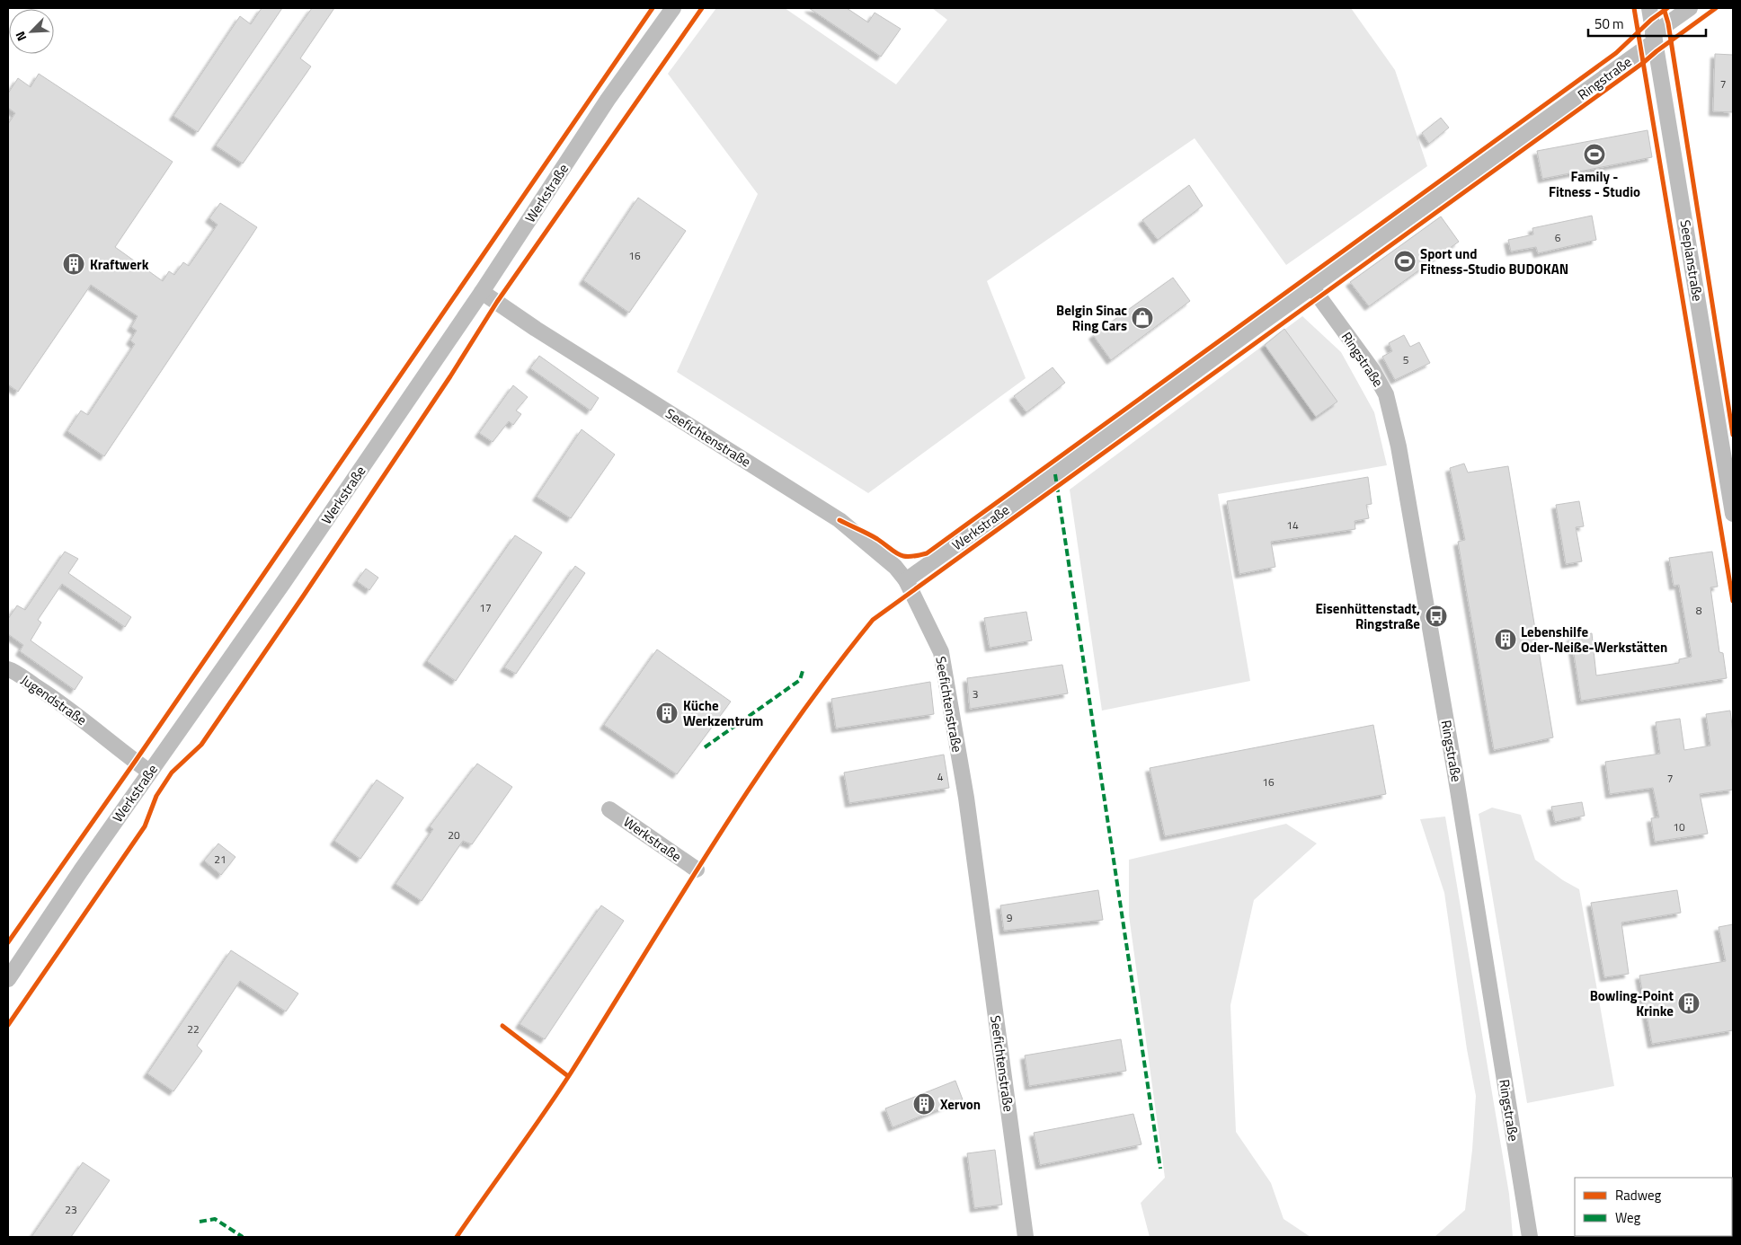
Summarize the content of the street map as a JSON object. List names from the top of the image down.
{
  "streets": {
    "street": [
      "Ringstraße",
      "Werkstraße",
      "Seeplanstraße",
      "Seefichtenstraße",
      "Jugendstraße"
    ]
  },
  "crossings": [
    ["Ringstraße", "Werkstraße"],
    ["Ringstraße", "Seeplanstraße"],
    ["Werkstraße", "Seefichtenstraße"],
    ["Werkstraße", "Jugendstraße"]
  ],
  "places": {
    "sports": ["Family - Fitness - Studio", "Sport und Fitness-Studio BUDOKAN"],
    "building": [
      "Kraftwerk",
      "Lebenshilfe Oder-Neiße-Werkstätten",
      "Küche Werkzentrum",
      "Bowling-Point Krinke",
      "Xervon"
    ],
    "shop": ["Belgin Sinac Ring Cars"],
    "bus stop": ["Eisenhüttenstadt, Ringstraße"]
  },
  "house_numbers": [
    "7",
    "6",
    "16",
    "5",
    "14",
    "17",
    "8",
    "3",
    "4",
    "7",
    "16",
    "10",
    "20",
    "21",
    "9",
    "22",
    "23"
  ],
  "legend": ["Radweg", "Weg"],
  "scale_bar": "50 m",
  "north": "bottom left"
}
